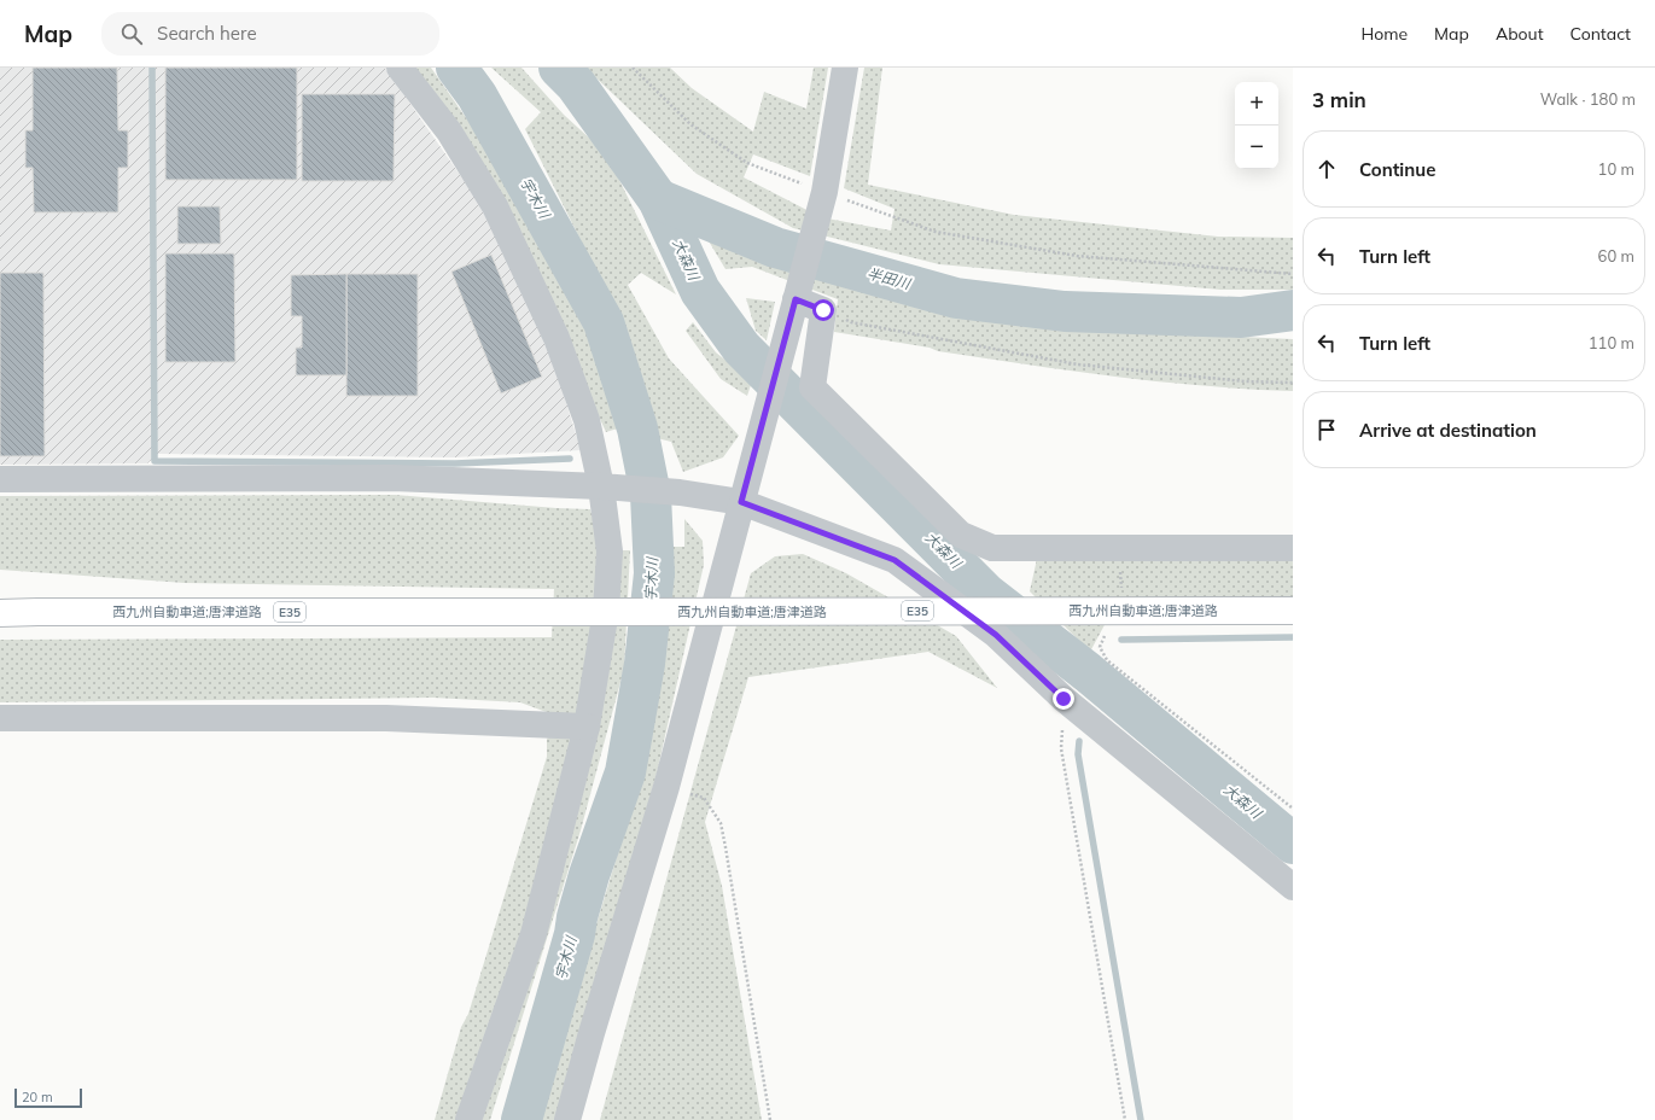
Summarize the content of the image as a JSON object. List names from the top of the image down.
{
  "streets": {
    "highway": ["E35", "西九州自動車道;唐津道路"]
  },
  "water": ["宇木川", "大森川", "半田川"],
  "scale_bar": "20 m",
  "page": {
    "header": "Map",
    "search": "Search here",
    "nav": [
      "Home",
      "Map",
      "About",
      "Contact"
    ],
    "heading": ["3 min", "Walk · 180 m"],
    "map_buttons": ["+", "−"],
    "list": [
      ["Continue", "10 m"],
      ["Turn left", "60 m"],
      ["Turn left", "110 m"],
      "Arrive at destination"
    ],
    "scale": "20 m"
  }
}
